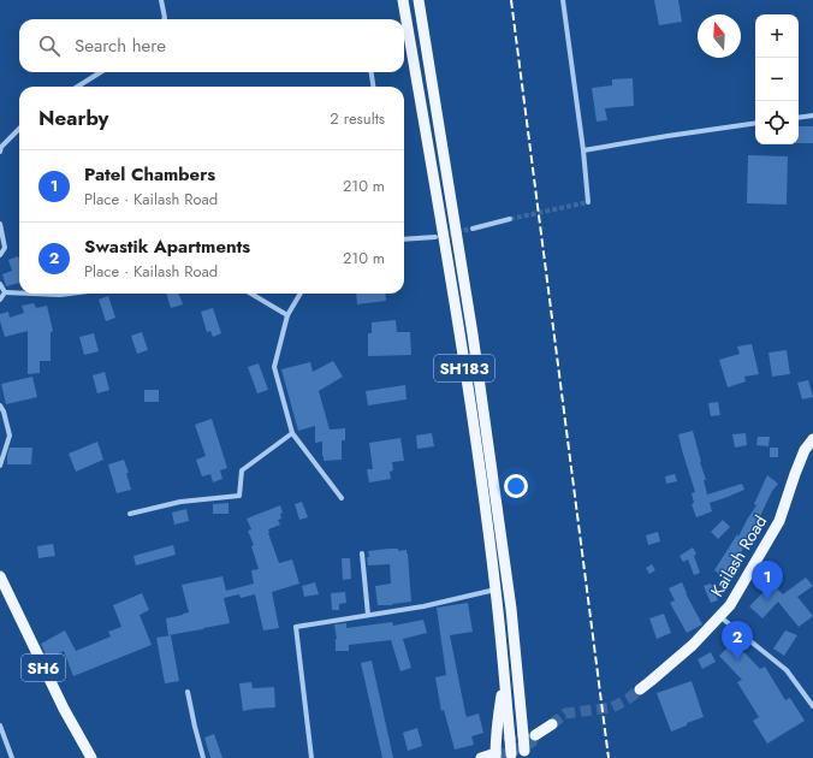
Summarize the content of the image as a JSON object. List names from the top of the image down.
{
  "streets": {
    "main road": ["SH183", "Kailash Road", "SH6"]
  },
  "north": "top",
  "page": {
    "map_buttons": ["+", "−"],
    "search": "Search here",
    "heading": ["Nearby", "2 results"],
    "list": [
      {
        "mark": "1",
        "name": "Patel Chambers",
        "note": "Place · Kailash Road",
        "value": "210 m"
      },
      {
        "mark": "2",
        "name": "Swastik Apartments",
        "note": "Place · Kailash Road",
        "value": "210 m"
      }
    ],
    "pins": ["1", "2"]
  }
}
